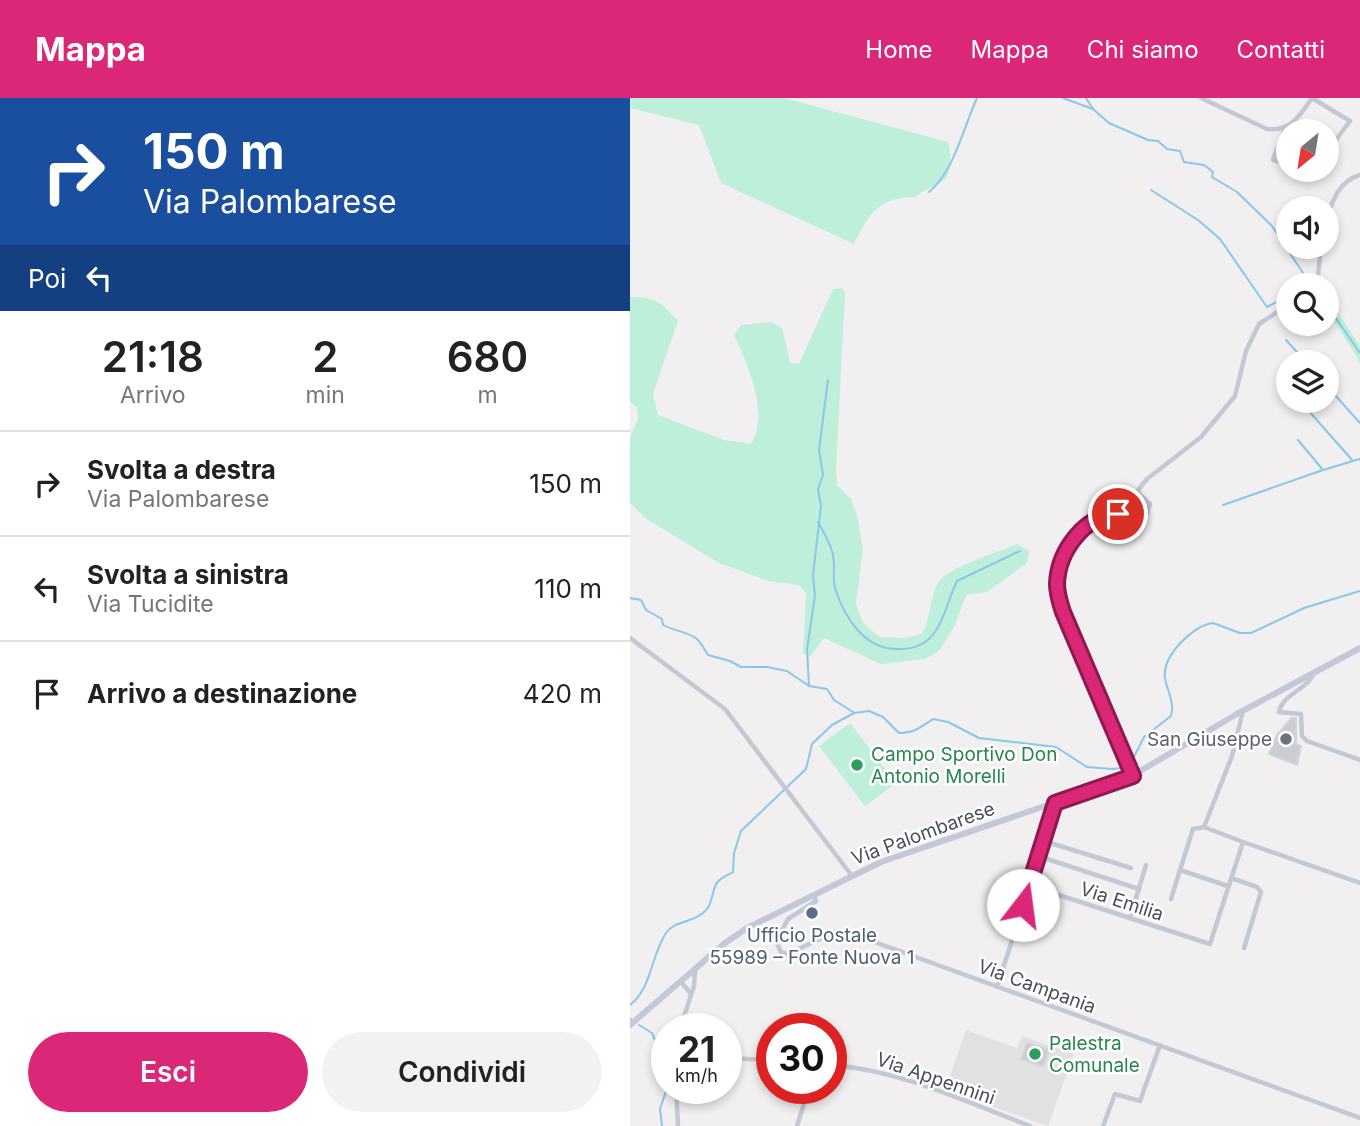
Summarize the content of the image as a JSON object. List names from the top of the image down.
{
  "streets": {
    "main road": ["Via Palombarese"],
    "street": ["Via Emilia", "Via Campania", "Via Appennini"]
  },
  "crossings": [
    ["Via Palombarese", "Via Campania"]
  ],
  "places": [
    "San Giuseppe",
    "Campo Sportivo Don Antonio Morelli",
    "Ufficio Postale 55989 – Fonte Nuova 1",
    "Palestra Comunale"
  ],
  "north": "bottom left",
  "page": {
    "header": "Mappa",
    "nav": [
      "Home",
      "Mappa",
      "Chi siamo",
      "Contatti"
    ],
    "turn": ["150 m", "Via Palombarese"],
    "then": "Poi",
    "eta": [
      "21:18",
      "Arrivo",
      "2",
      "min",
      "680",
      "m"
    ],
    "list": [
      {
        "name": "Svolta a destra",
        "note": "Via Palombarese",
        "value": "150 m"
      },
      {
        "name": "Svolta a sinistra",
        "note": "Via Tucidite",
        "value": "110 m"
      },
      {
        "name": "Arrivo a destinazione",
        "value": "420 m"
      }
    ],
    "speed": "21 km/h",
    "limit": "30",
    "buttons": ["Esci", "Condividi"]
  }
}
